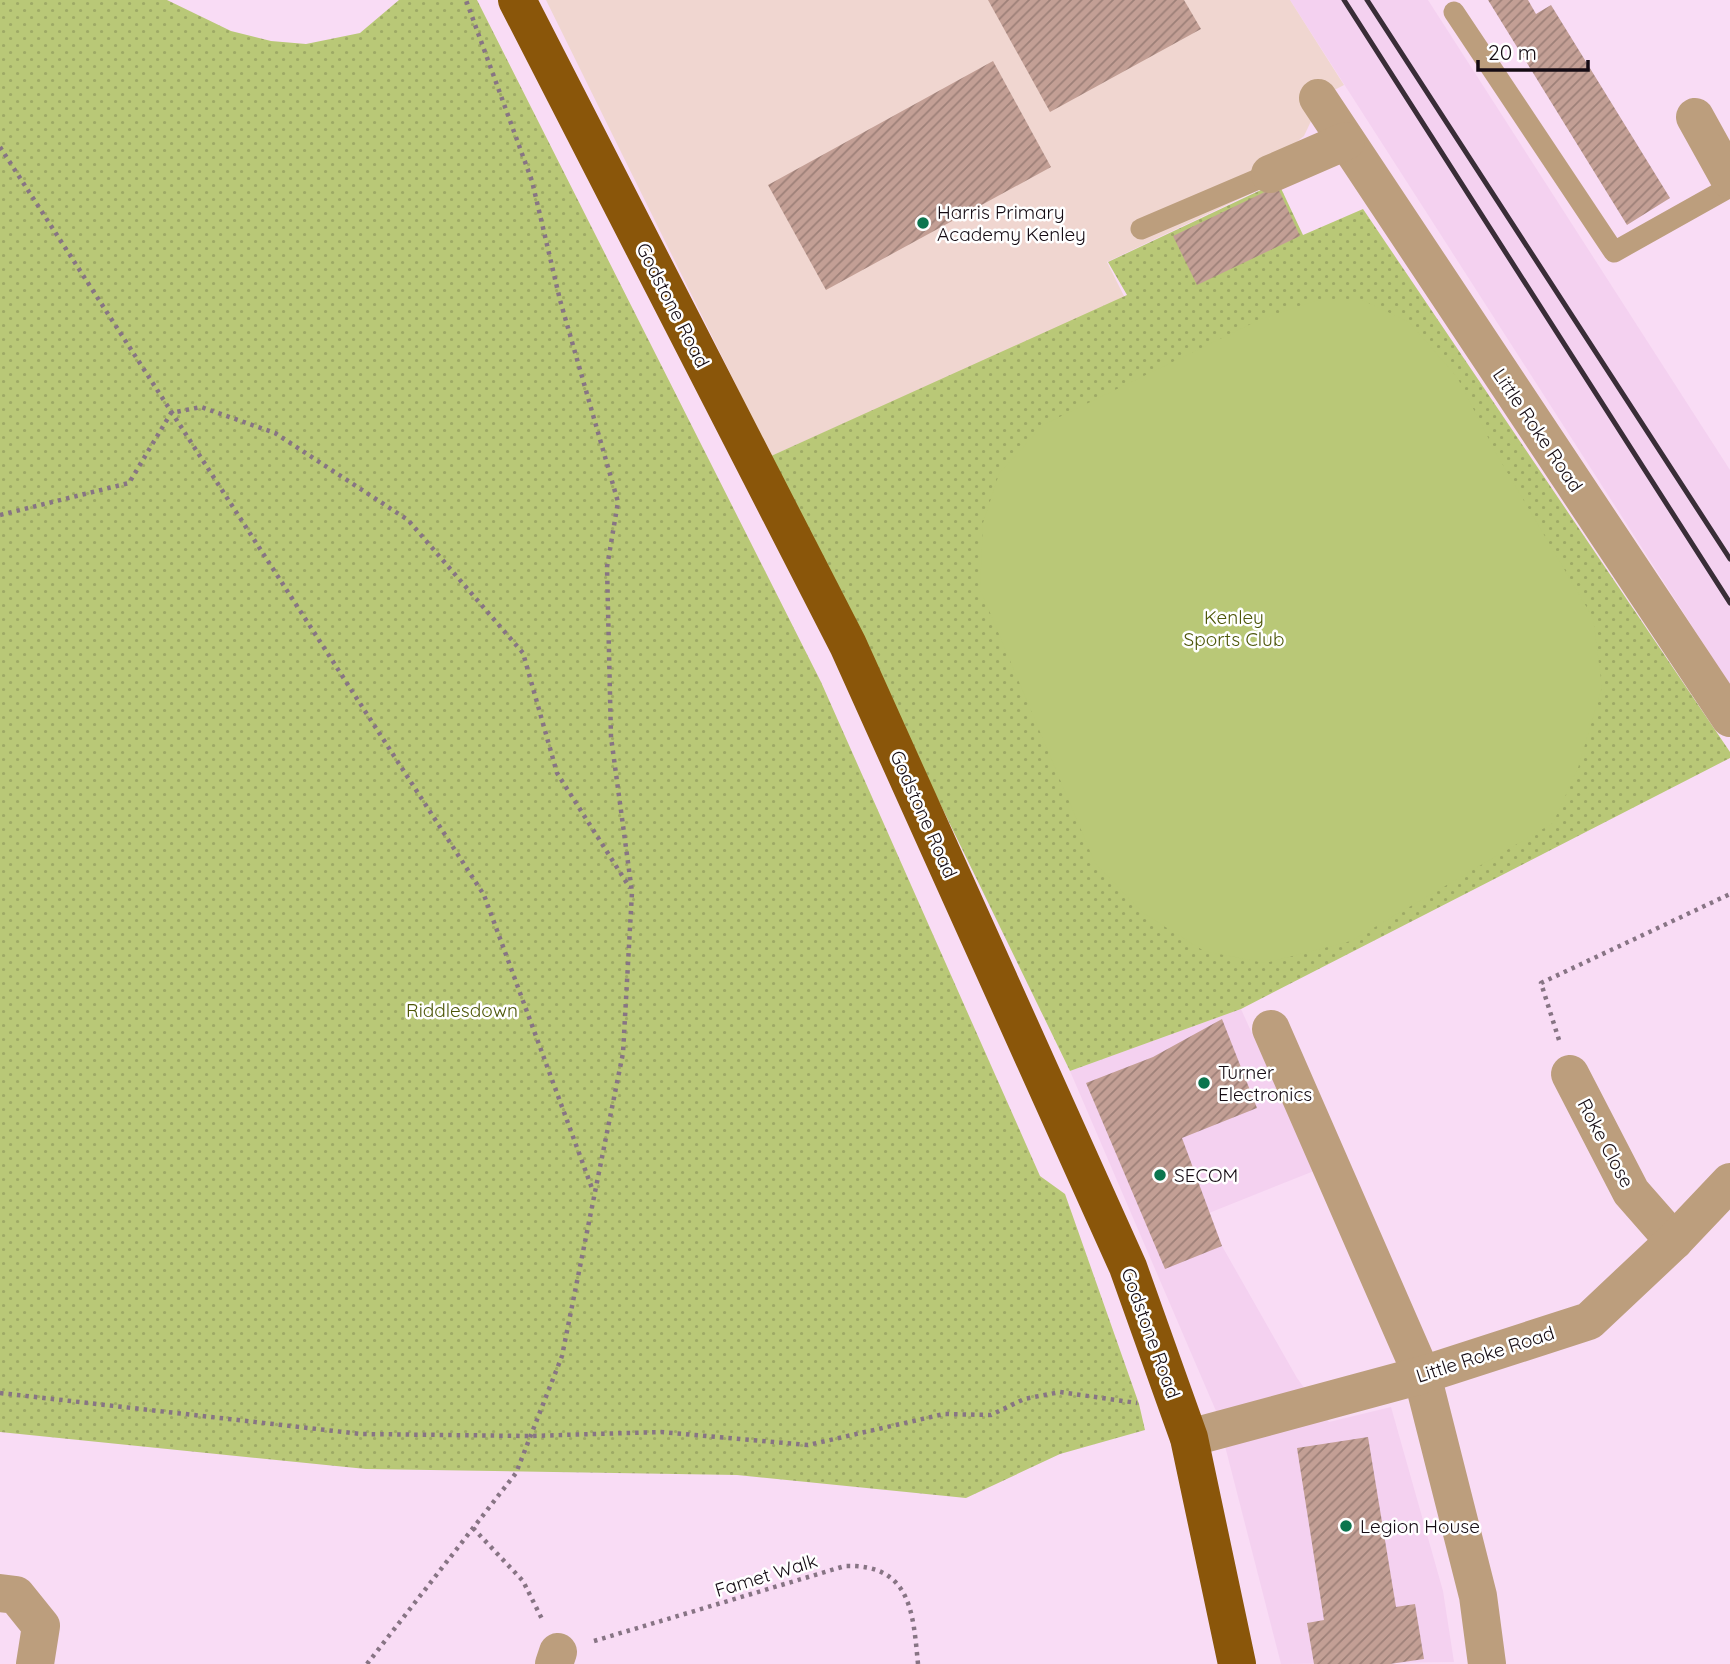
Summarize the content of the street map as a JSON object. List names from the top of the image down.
{
  "streets": {
    "highway": ["Godstone Road"],
    "street": ["Little Roke Road", "Roke Close"],
    "path": ["Famet Walk"]
  },
  "crossings": [
    ["Godstone Road", "Little Roke Road"],
    ["Little Roke Road", "Roke Close"]
  ],
  "parks": ["Kenley Sports Club", "Riddlesdown"],
  "places": [
    "Harris Primary Academy Kenley",
    "Turner Electronics",
    "SECOM",
    "Legion House"
  ],
  "scale_bar": "20 m"
}
